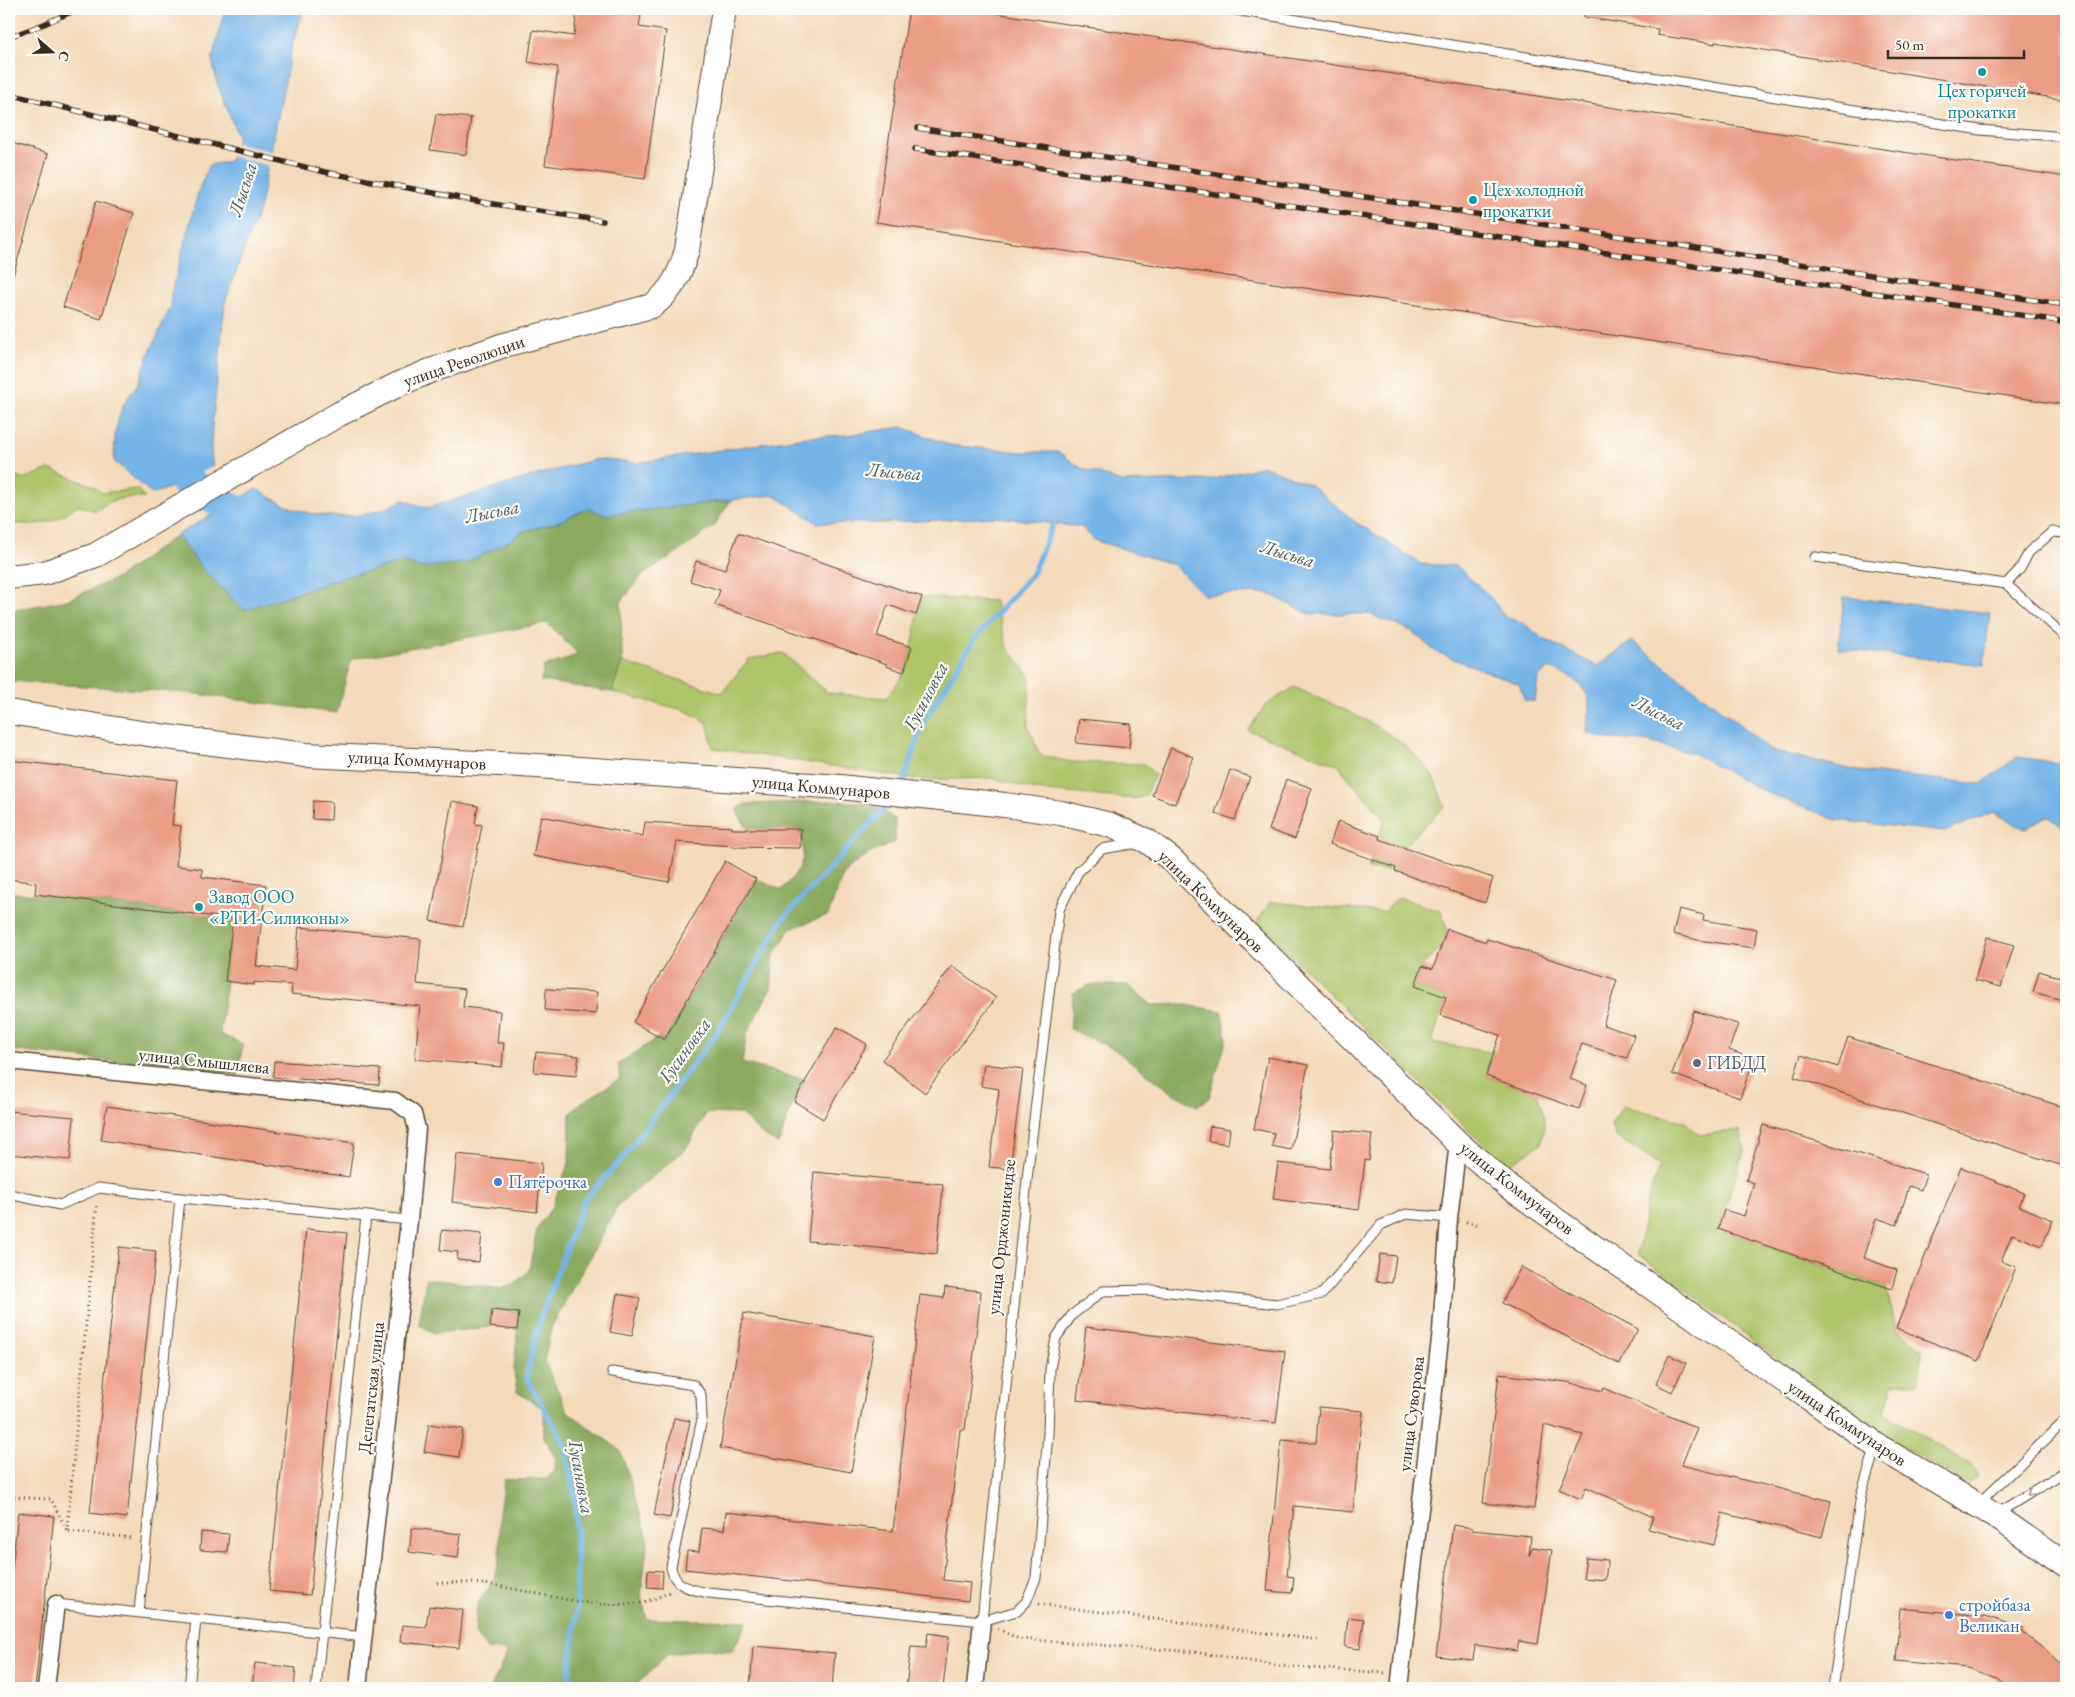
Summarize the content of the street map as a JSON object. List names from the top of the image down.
{
  "streets": {
    "main road": ["улица Революции", "улица Коммунаров"],
    "street": [
      "улица Смышляева",
      "улица Орджоникидзе",
      "Делегатская улица",
      "улица Суворова"
    ]
  },
  "crossings": [
    ["улица Коммунаров", "улица Орджоникидзе"],
    ["улица Коммунаров", "улица Суворова"],
    ["улица Смышляева", "Делегатская улица"]
  ],
  "water": ["Лысьва", "Гусиновка"],
  "places": [
    "Цех горячей прокатки",
    "Цех холодной прокатки",
    "Завод ООО «РТИ-Силиконы»",
    "ГИБДД",
    "Пятёрочка",
    "стройбаза Великан"
  ],
  "scale_bar": "50 m",
  "north": "right"
}
